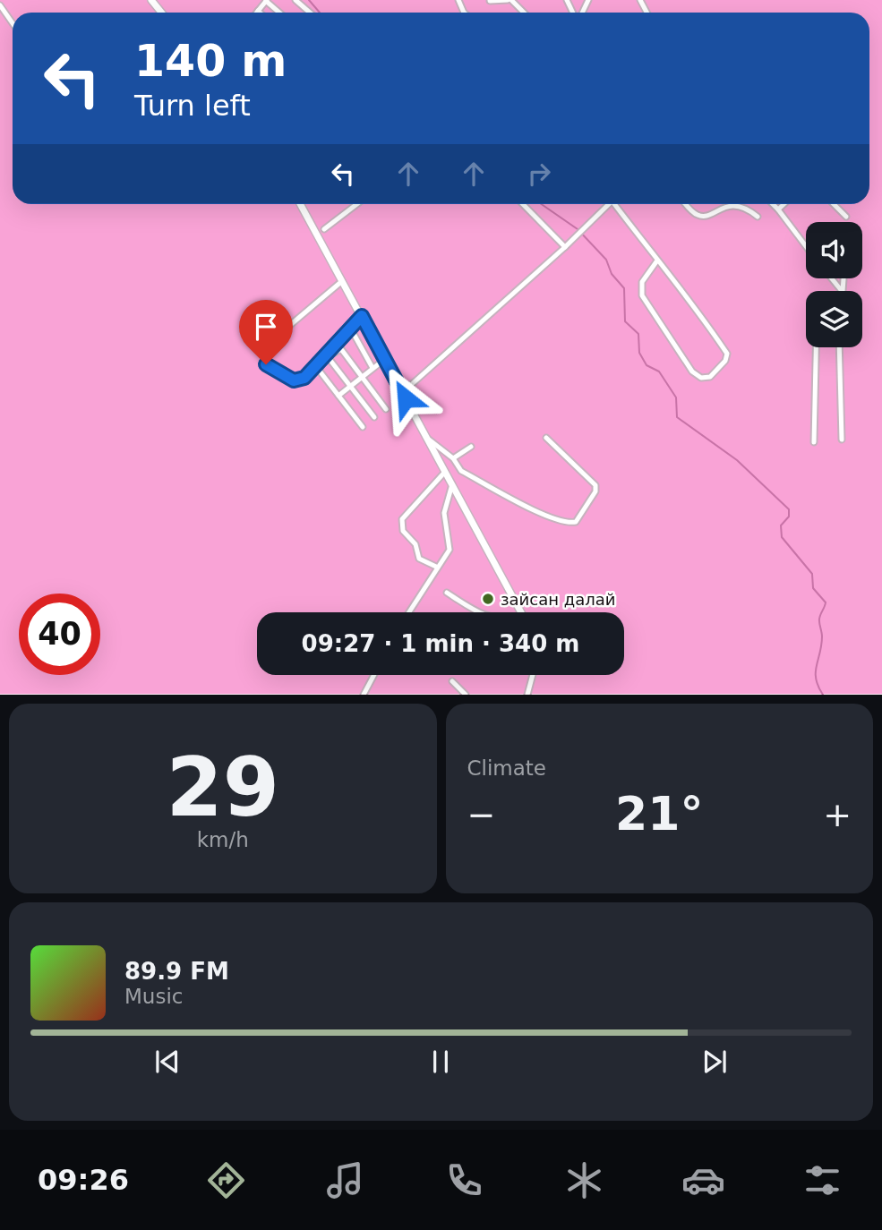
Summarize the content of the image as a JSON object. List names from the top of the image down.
{
  "places": ["зайсан далай"],
  "page": {
    "turn": ["140 m", "Turn left"],
    "limit": "40",
    "trip": "09:27 · 1 min · 340 m",
    "tile": [
      ["29", "km/h"],
      "Climate"
    ],
    "heat": ["−", "21°", "+"],
    "song": ["89.9 FM", "Music"],
    "tabs": "09:26"
  }
}
